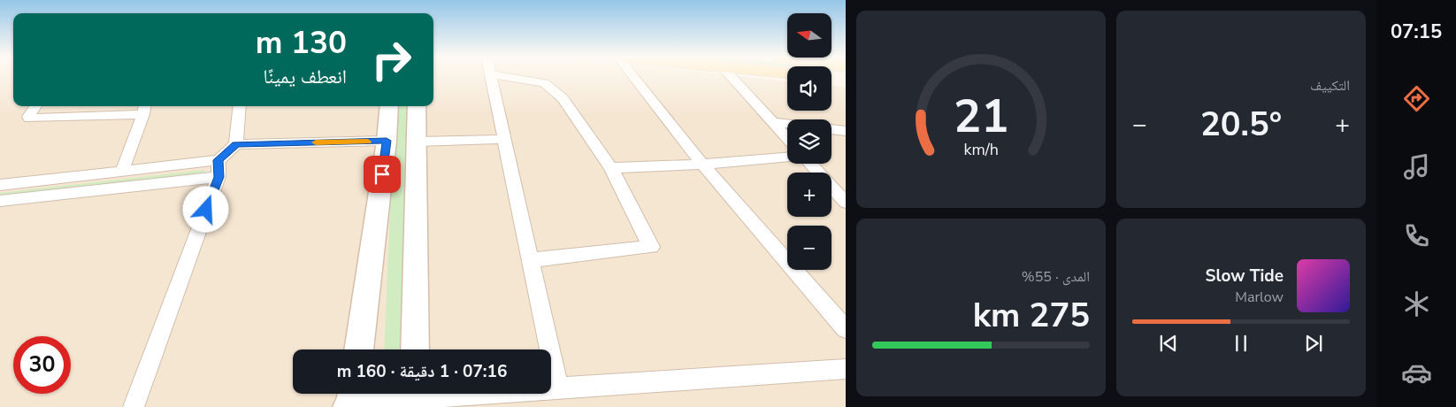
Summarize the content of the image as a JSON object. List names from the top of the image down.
{
  "north": "left",
  "page": {
    "tabs": "07:15",
    "tile": [
      "التكييف",
      ["المدى · 55%", "275 km"]
    ],
    "map_buttons": ["+", "−"],
    "turn": ["130 m", "انعطف يمينًا"],
    "heat": ["−", "20.5°", "+"],
    "song": ["Slow Tide", "Marlow"],
    "limit": "30",
    "trip": "07:16 · 1 دقيقة · 160 m",
    "gauge": ["21", "km/h"]
  }
}
